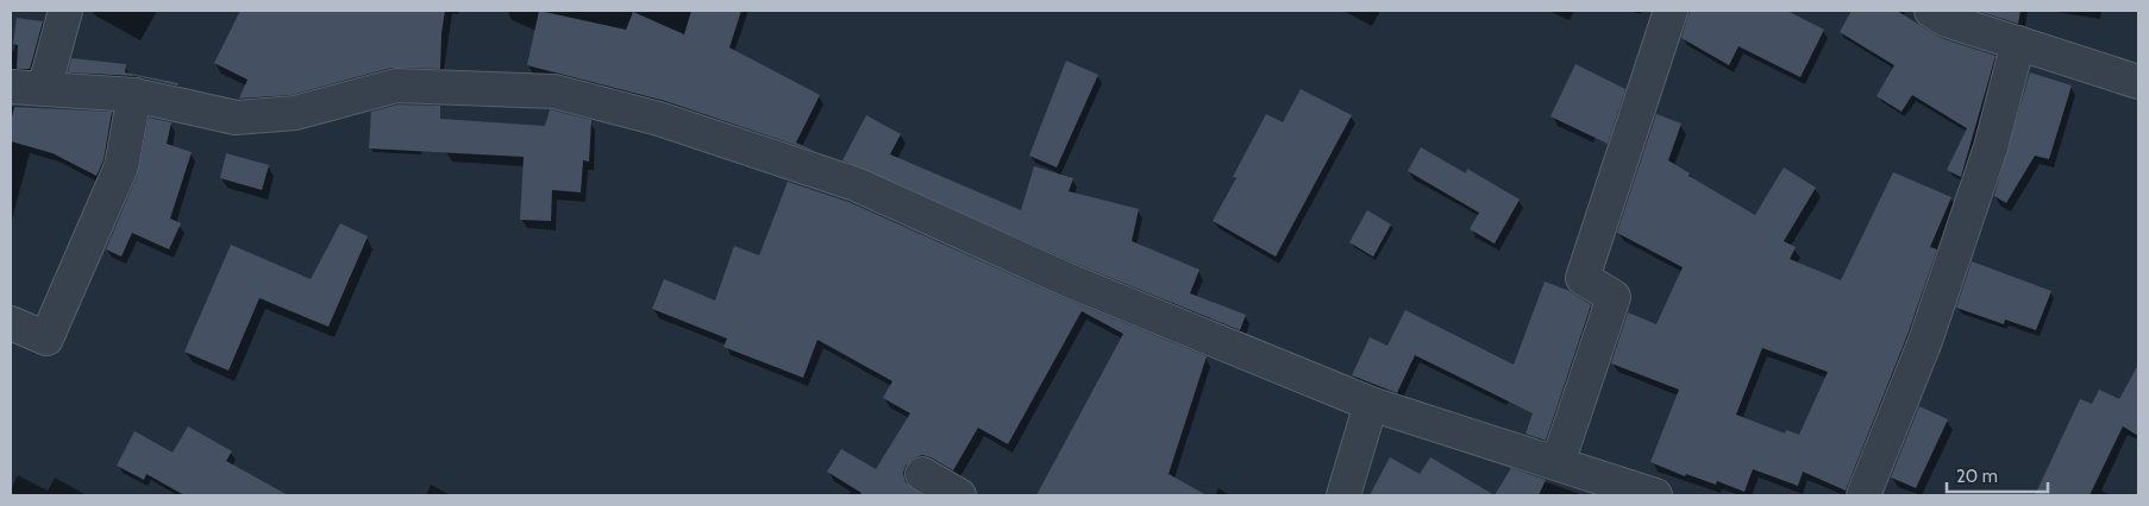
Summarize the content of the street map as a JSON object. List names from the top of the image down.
{
  "scale_bar": "20 m"
}
